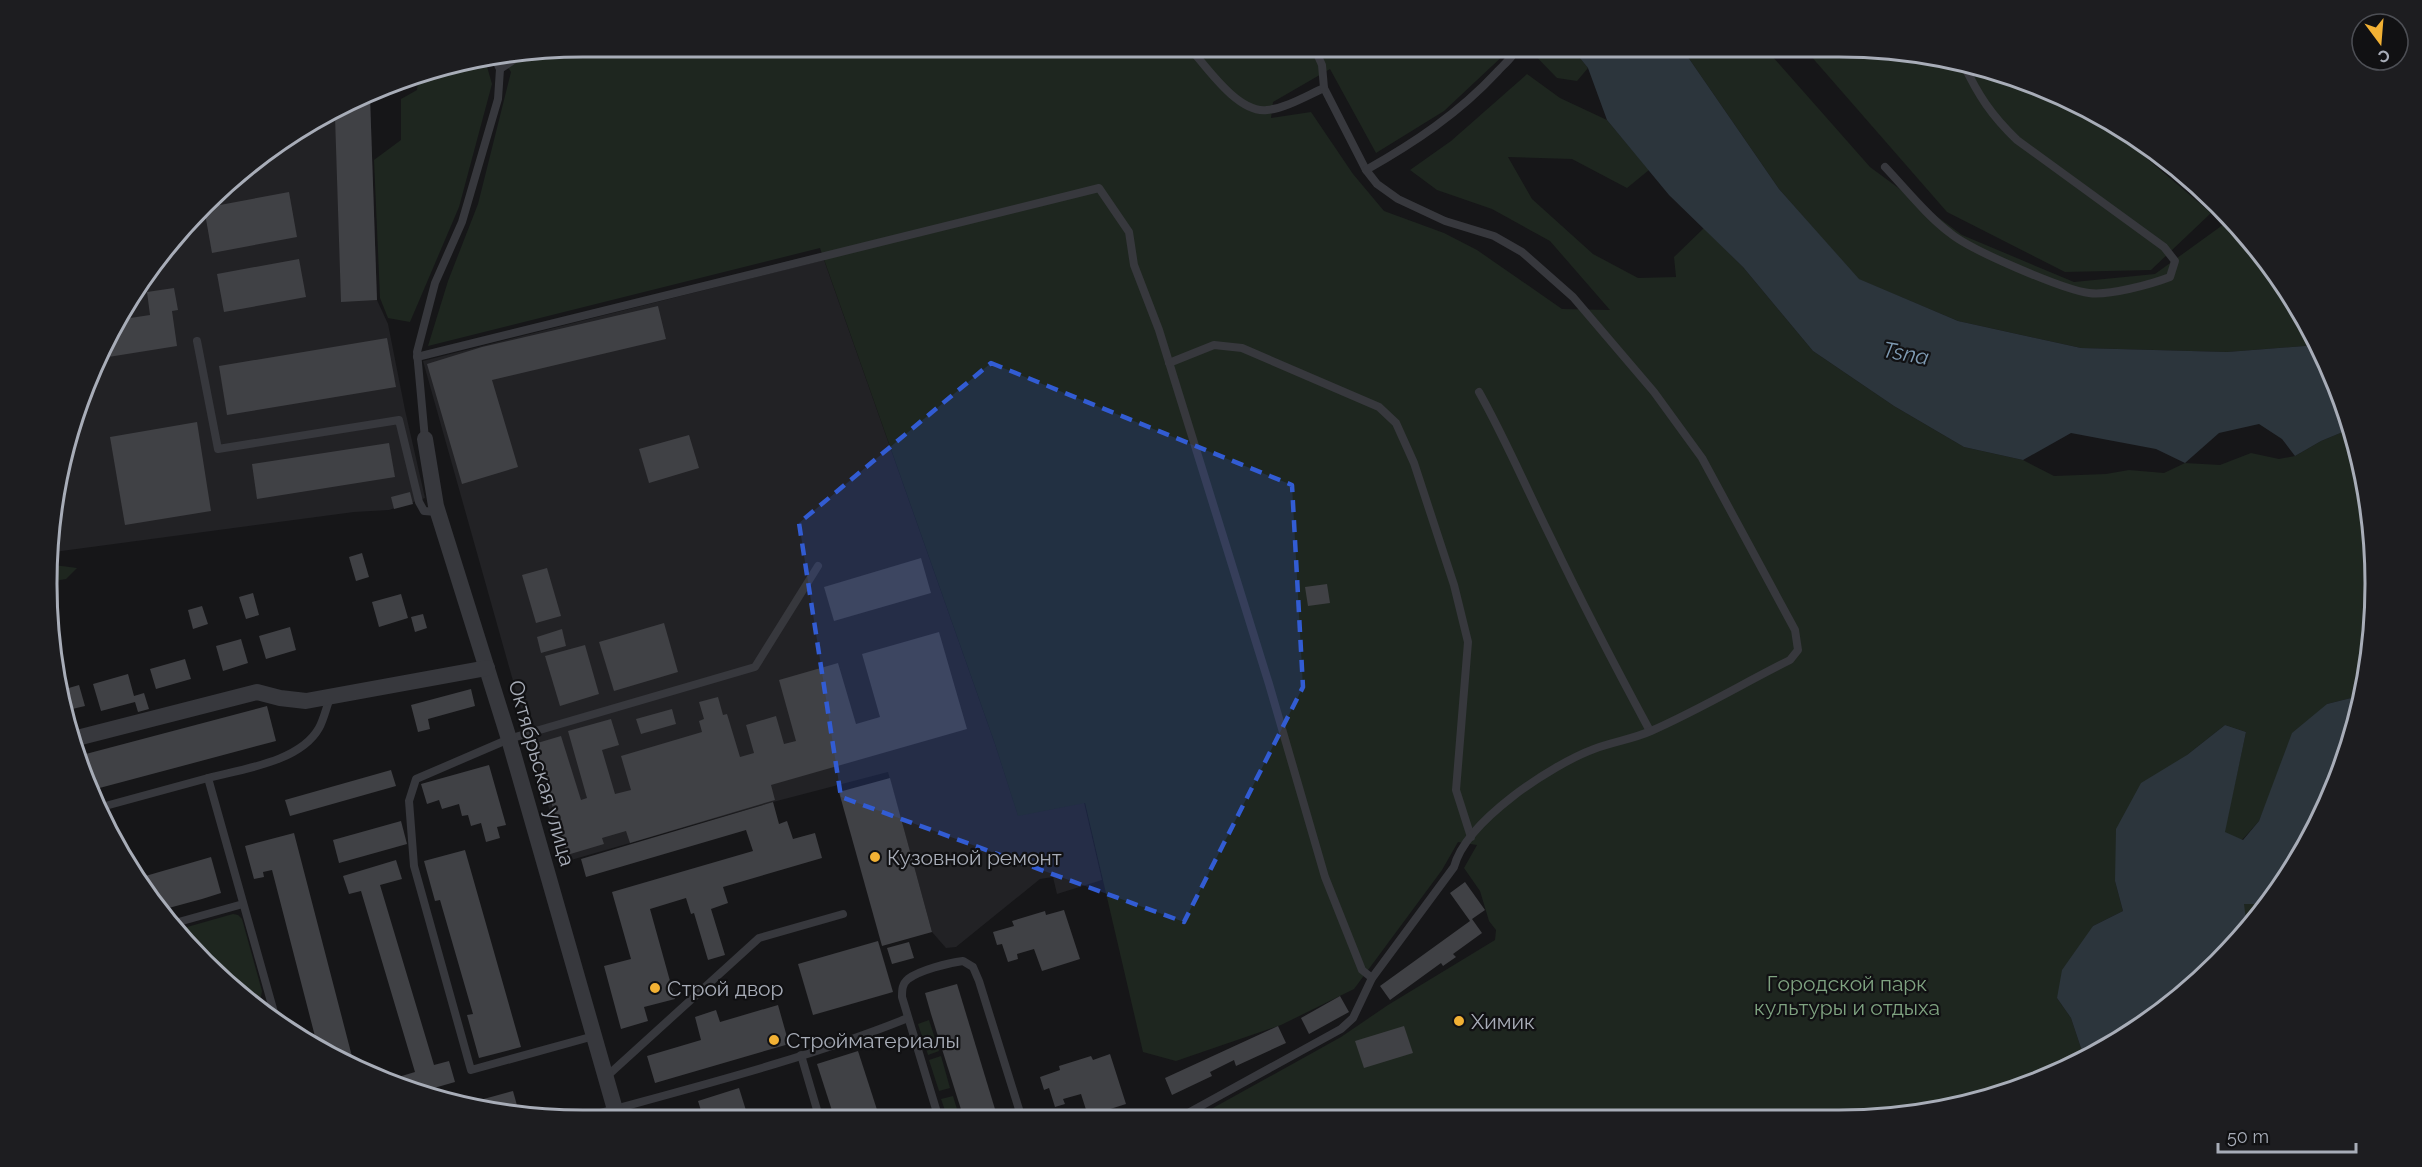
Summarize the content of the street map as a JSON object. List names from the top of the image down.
{
  "streets": {
    "street": ["Октябрьская улица"]
  },
  "water": ["Tsna"],
  "parks": ["Городской парк культуры и отдыха"],
  "places": [
    "Кузовной ремонт",
    "Строй двор",
    "Химик",
    "Стройматериалы"
  ],
  "scale_bar": "50 m",
  "north": "bottom"
}
